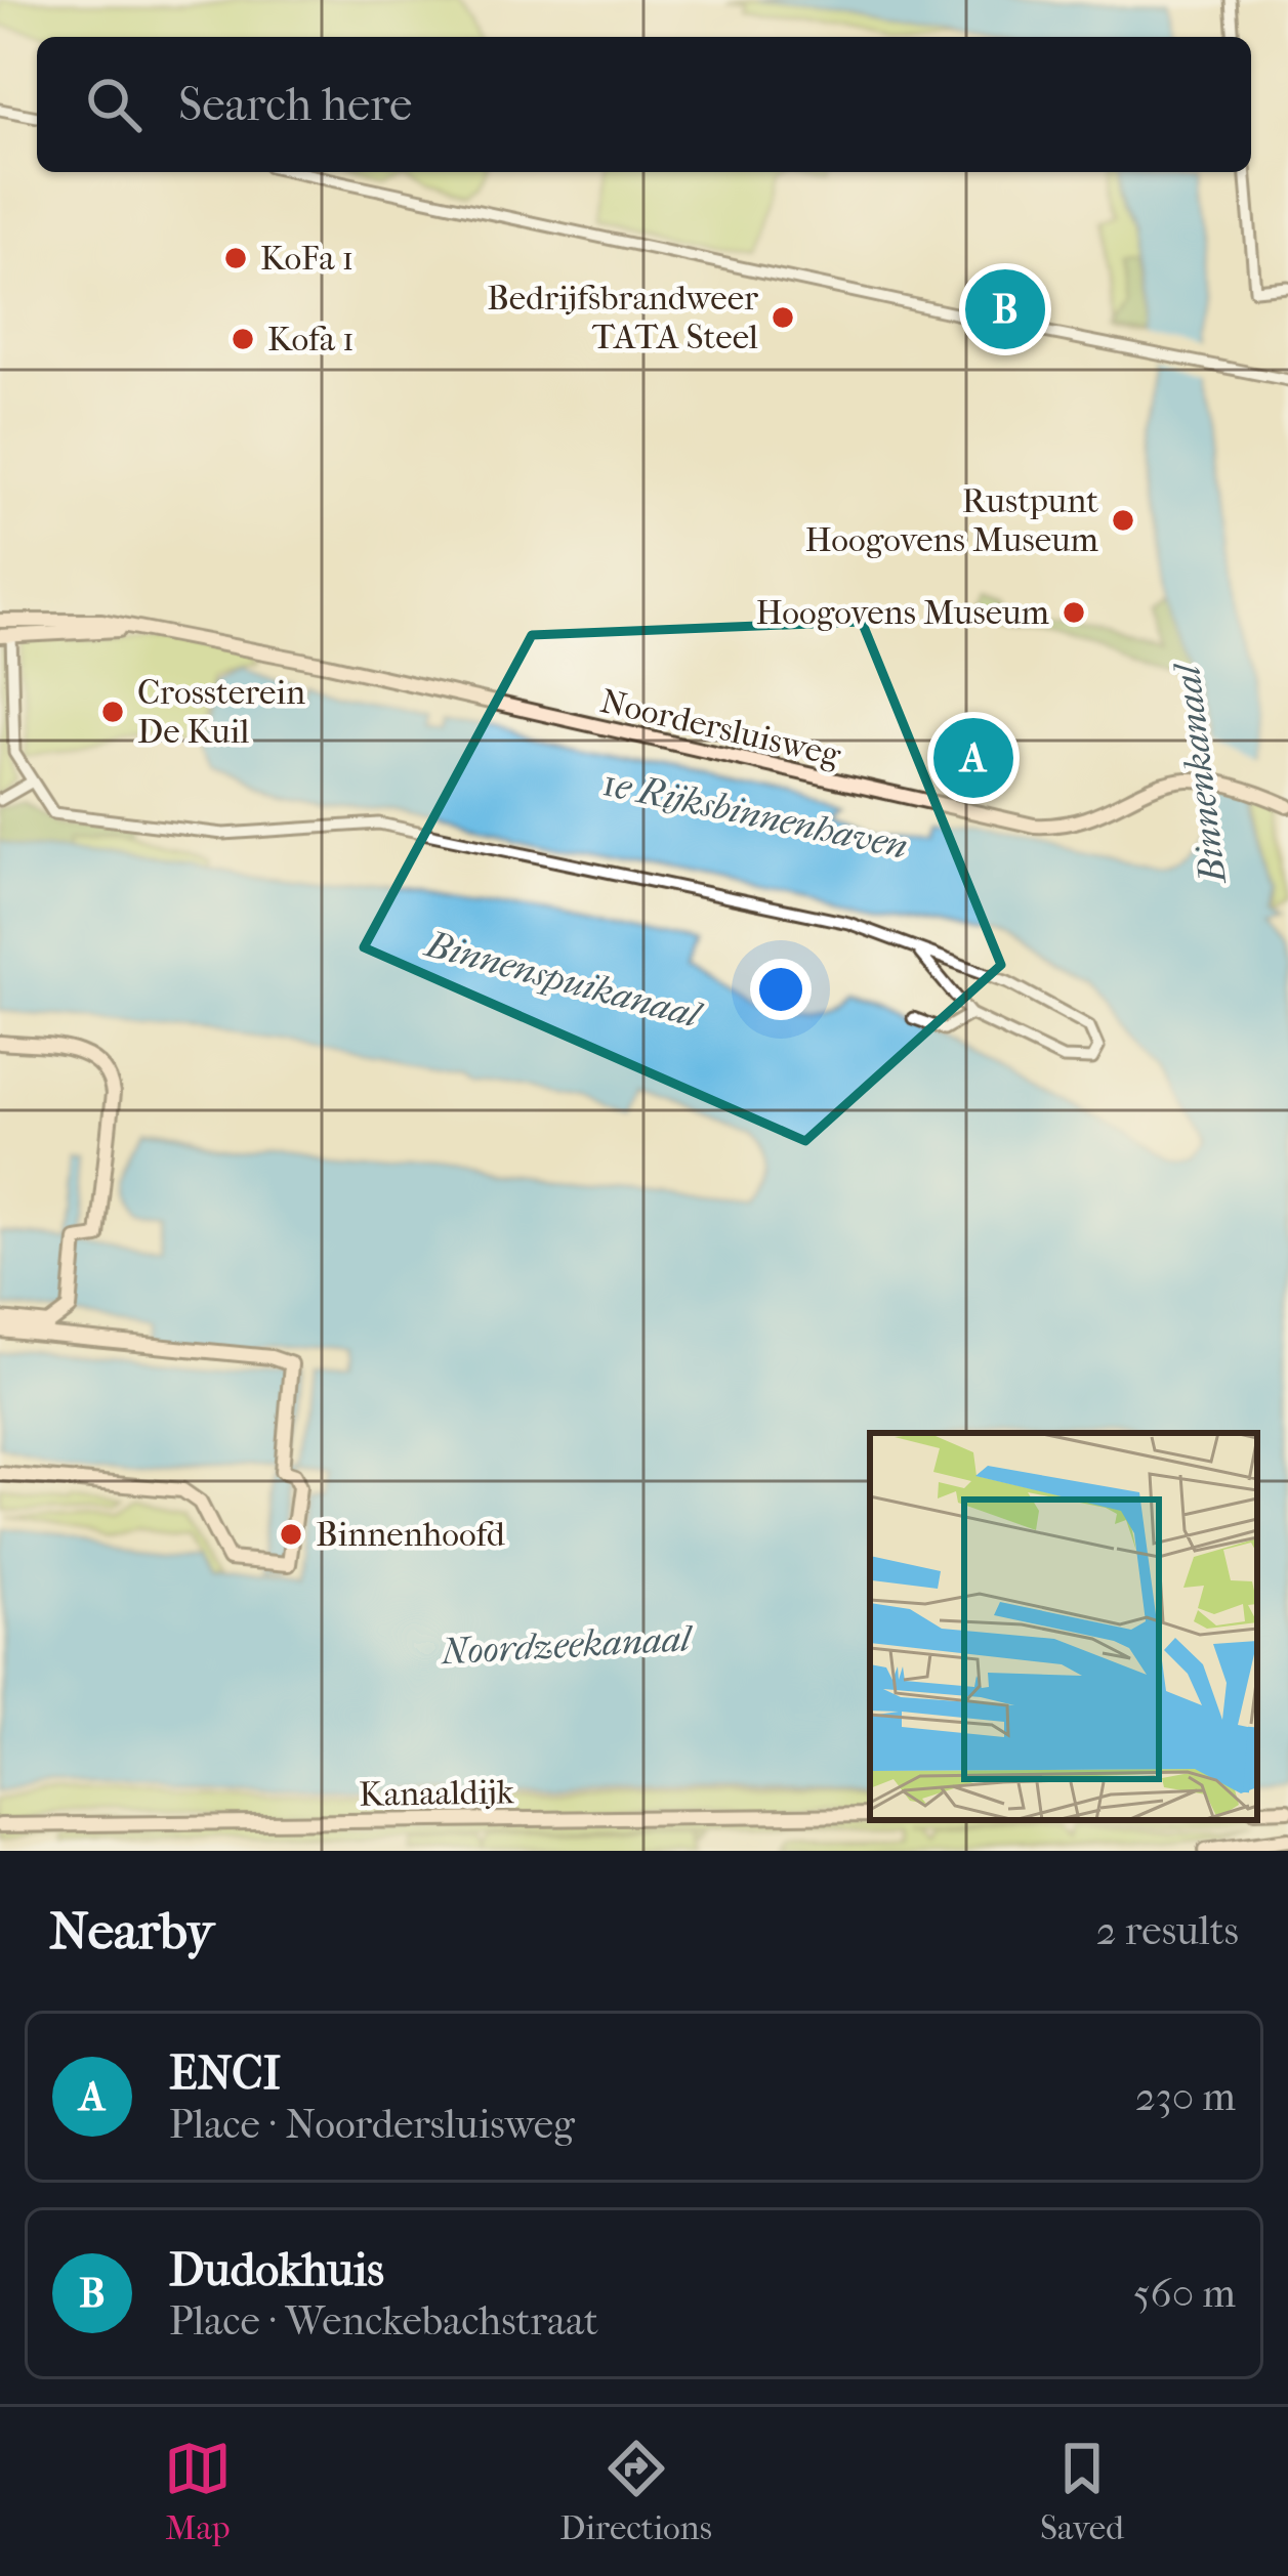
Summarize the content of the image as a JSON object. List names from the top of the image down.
{
  "streets": {
    "street": ["Noordersluisweg", "Kanaaldijk"]
  },
  "water": [
    "Binnenkanaal",
    "1e Rijksbinnenhaven",
    "Binnenspuikanaal",
    "Noordzeekanaal"
  ],
  "places": [
    "KoFa 1",
    "Bedrijfsbrandweer TATA Steel",
    "Kofa 1",
    "Rustpunt Hoogovens Museum",
    "Hoogovens Museum",
    "Crossterein De Kuil",
    "Binnenhoofd"
  ],
  "page": {
    "search": "Search here",
    "pins": ["B", "A"],
    "heading": ["Nearby", "2 results"],
    "list": [
      {
        "mark": "A",
        "name": "ENCI",
        "note": "Place · Noordersluisweg",
        "value": "230 m"
      },
      {
        "mark": "B",
        "name": "Dudokhuis",
        "note": "Place · Wenckebachstraat",
        "value": "560 m"
      }
    ],
    "nav": ["Map", "Directions", "Saved"]
  }
}
